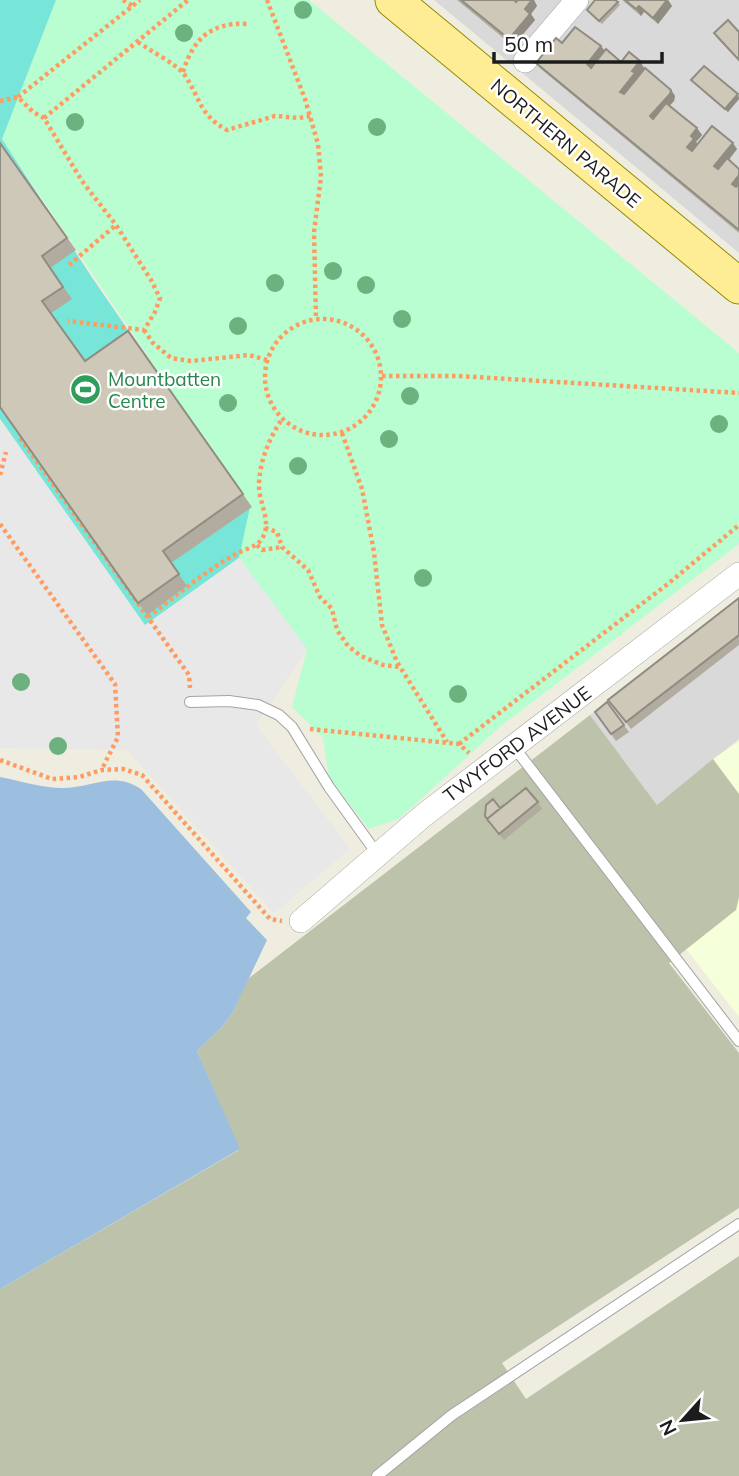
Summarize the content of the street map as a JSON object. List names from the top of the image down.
{
  "streets": {
    "main road": ["NORTHERN PARADE"],
    "street": ["TWYFORD AVENUE"]
  },
  "places": {
    "sports": ["Mountbatten Centre"]
  },
  "scale_bar": "50 m",
  "north": "bottom left"
}
